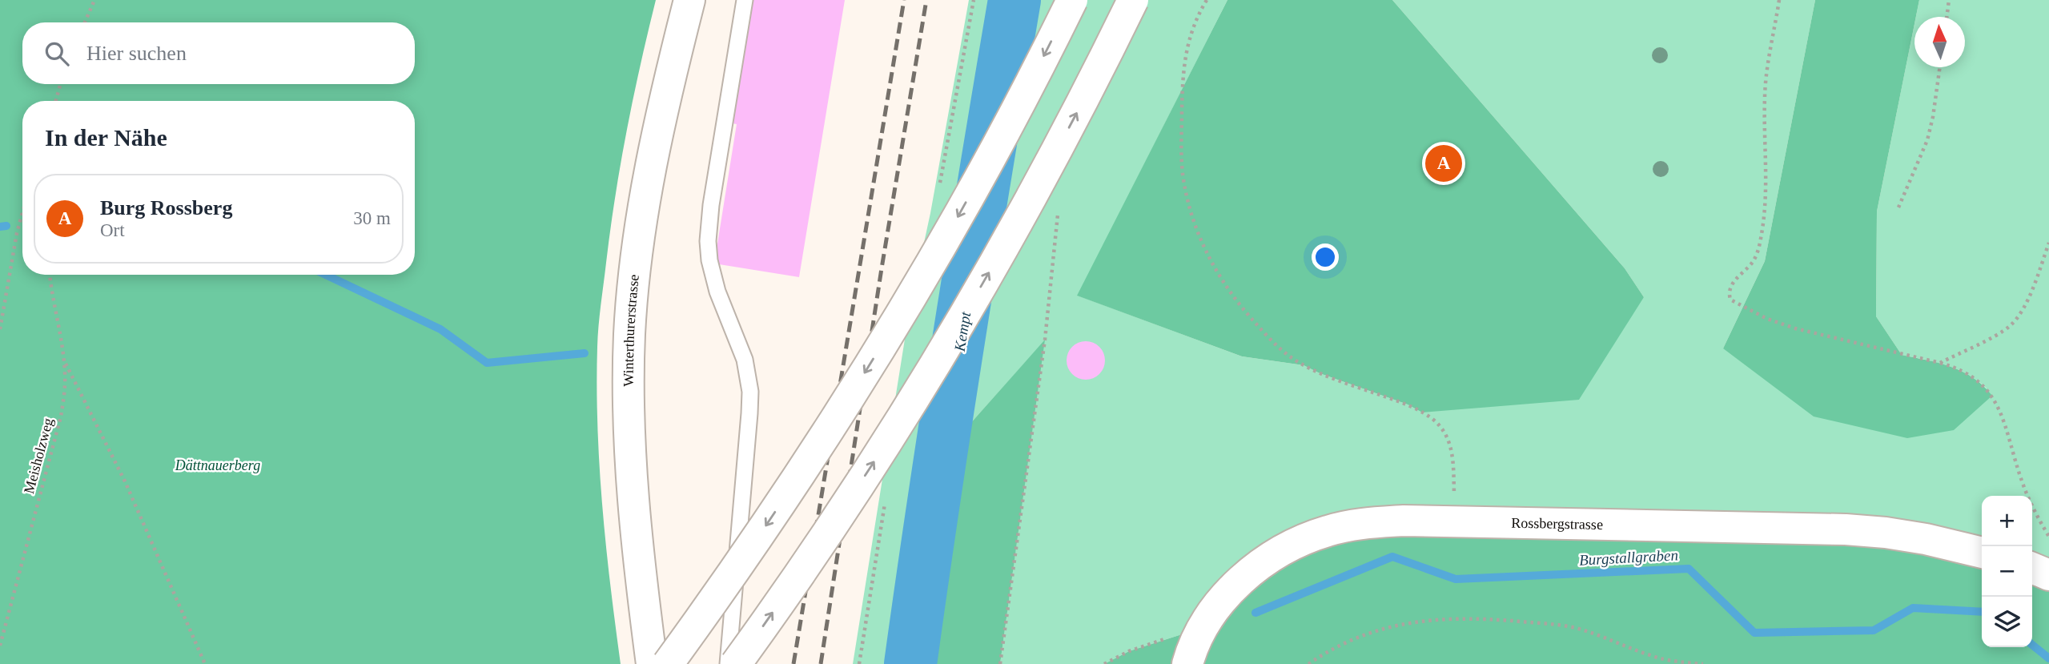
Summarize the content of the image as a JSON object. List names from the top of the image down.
{
  "streets": {
    "main road": ["Winterthurerstrasse", "Rossbergstrasse"],
    "path": ["Meisholzweg"]
  },
  "water": ["Kempt", "Burgstallgraben"],
  "parks": ["Dättnauerberg"],
  "north": "top",
  "page": {
    "search": "Hier suchen",
    "heading": "In der Nähe",
    "pins": "A",
    "list": [
      {
        "mark": "A",
        "name": "Burg Rossberg",
        "note": "Ort",
        "value": "30 m"
      }
    ],
    "map_buttons": ["+", "−"]
  }
}
